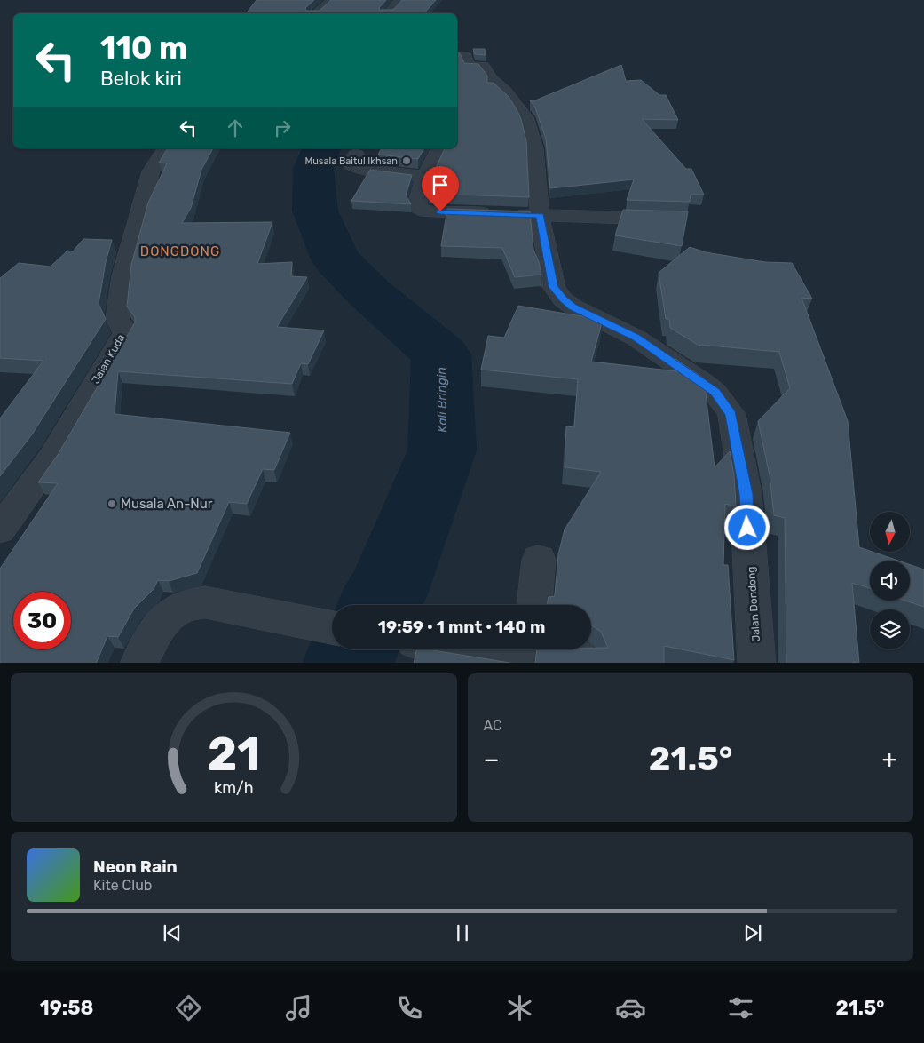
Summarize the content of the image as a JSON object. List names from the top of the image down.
{
  "streets": {
    "street": ["Jalan Kuda", "Jalan Dondong"]
  },
  "districts": ["DONGDONG"],
  "water": ["Kali Bringin"],
  "places": ["Musala Baitul Ikhsan", "Musala An-Nur"],
  "north": "bottom",
  "page": {
    "turn": ["110 m", "Belok kiri"],
    "limit": "30",
    "trip": "19:59 · 1 mnt · 140 m",
    "tile": "AC",
    "heat": ["−", "21.5°", "+"],
    "song": ["Neon Rain", "Kite Club"],
    "tabs": ["19:58", "21.5°"],
    "gauge": ["21", "km/h"]
  }
}
